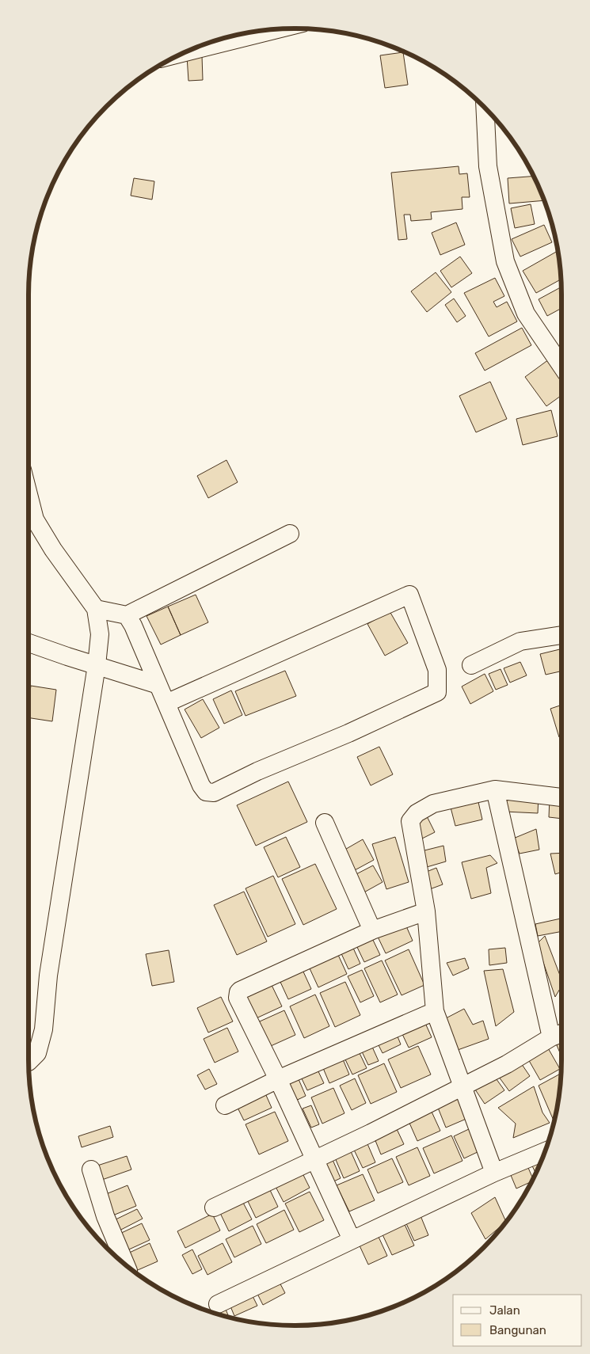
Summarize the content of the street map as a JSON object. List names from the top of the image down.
{
  "legend": ["Jalan", "Bangunan"]
}
